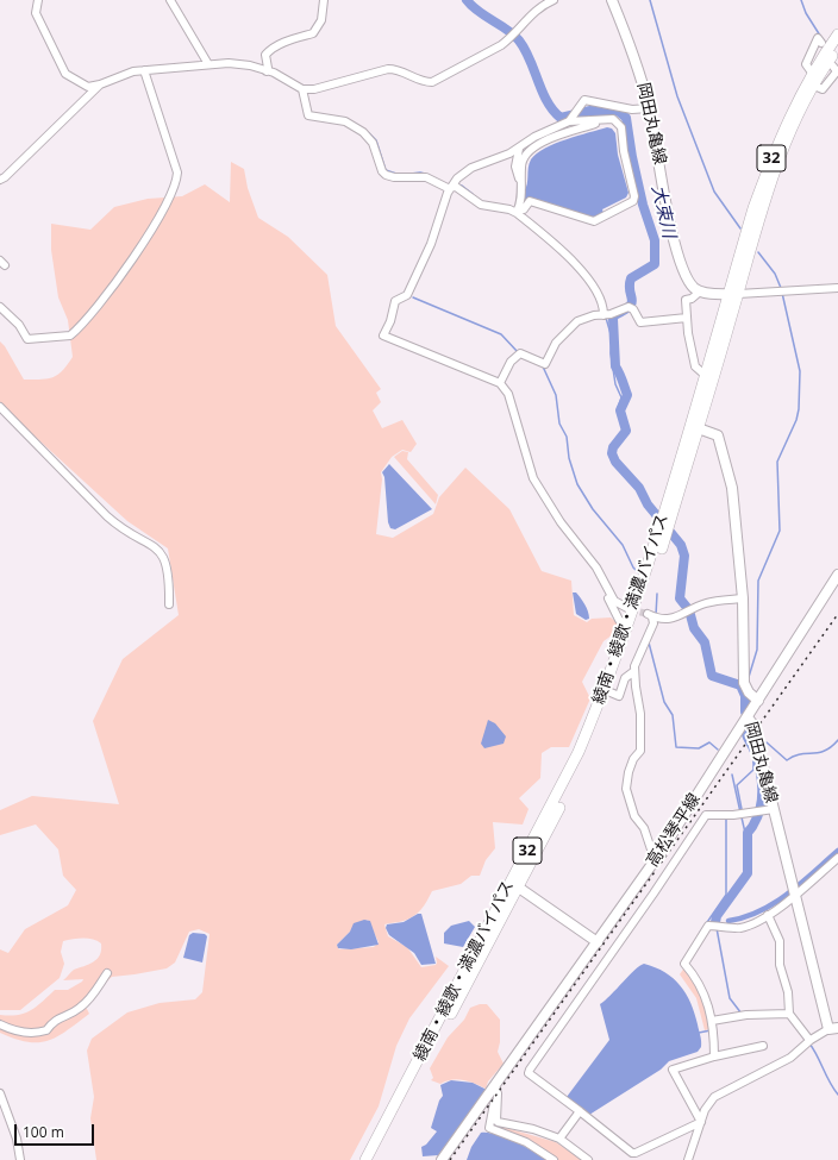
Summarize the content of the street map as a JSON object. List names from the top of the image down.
{
  "streets": {
    "highway": ["32", "綾南・綾歌・満濃バイパス"],
    "main road": ["岡田丸亀線", "高松琴平線"]
  },
  "crossings": [
    ["岡田丸亀線", "綾南・綾歌・満濃バイパス"],
    ["岡田丸亀線", "高松琴平線"]
  ],
  "water": ["大束川"],
  "scale_bar": "100 m"
}
